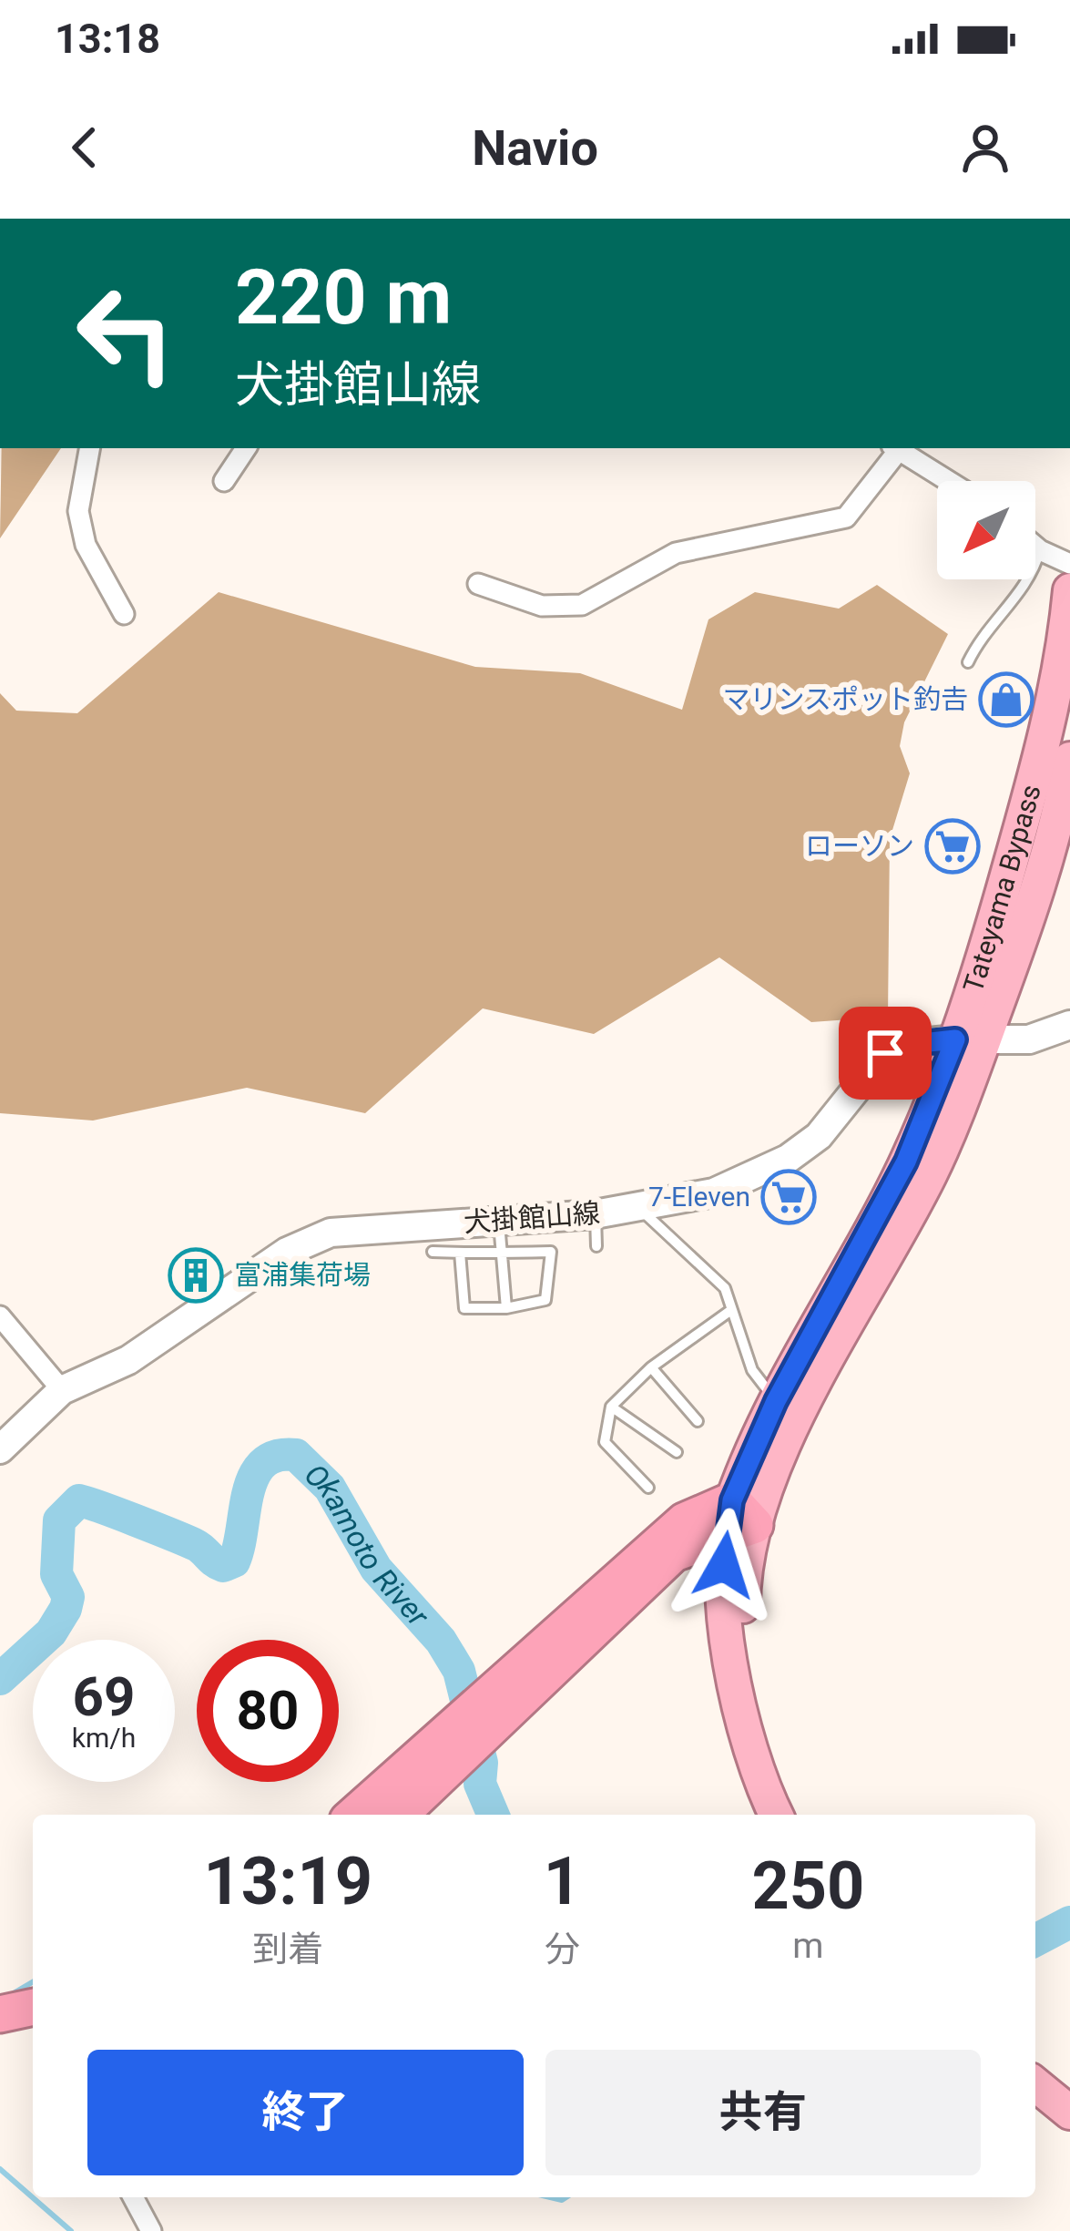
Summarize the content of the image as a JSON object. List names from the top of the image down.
{
  "streets": {
    "highway": ["Tateyama Bypass"],
    "main road": ["犬掛館山線"]
  },
  "crossings": [
    ["Tateyama Bypass", "犬掛館山線"]
  ],
  "water": ["Okamoto River"],
  "places": {
    "shop": ["マリンスポット釣𠮷"],
    "supermarket": ["ローソン", "7-Eleven"],
    "building": ["富浦集荷場"]
  },
  "north": "bottom left",
  "page": {
    "status": "13:18",
    "header": "Navio",
    "turn": ["220 m", "犬掛館山線"],
    "speed": "69 km/h",
    "limit": "80",
    "eta": [
      "13:19",
      "到着",
      "1",
      "分",
      "250",
      "m"
    ],
    "buttons": ["終了", "共有"]
  }
}
